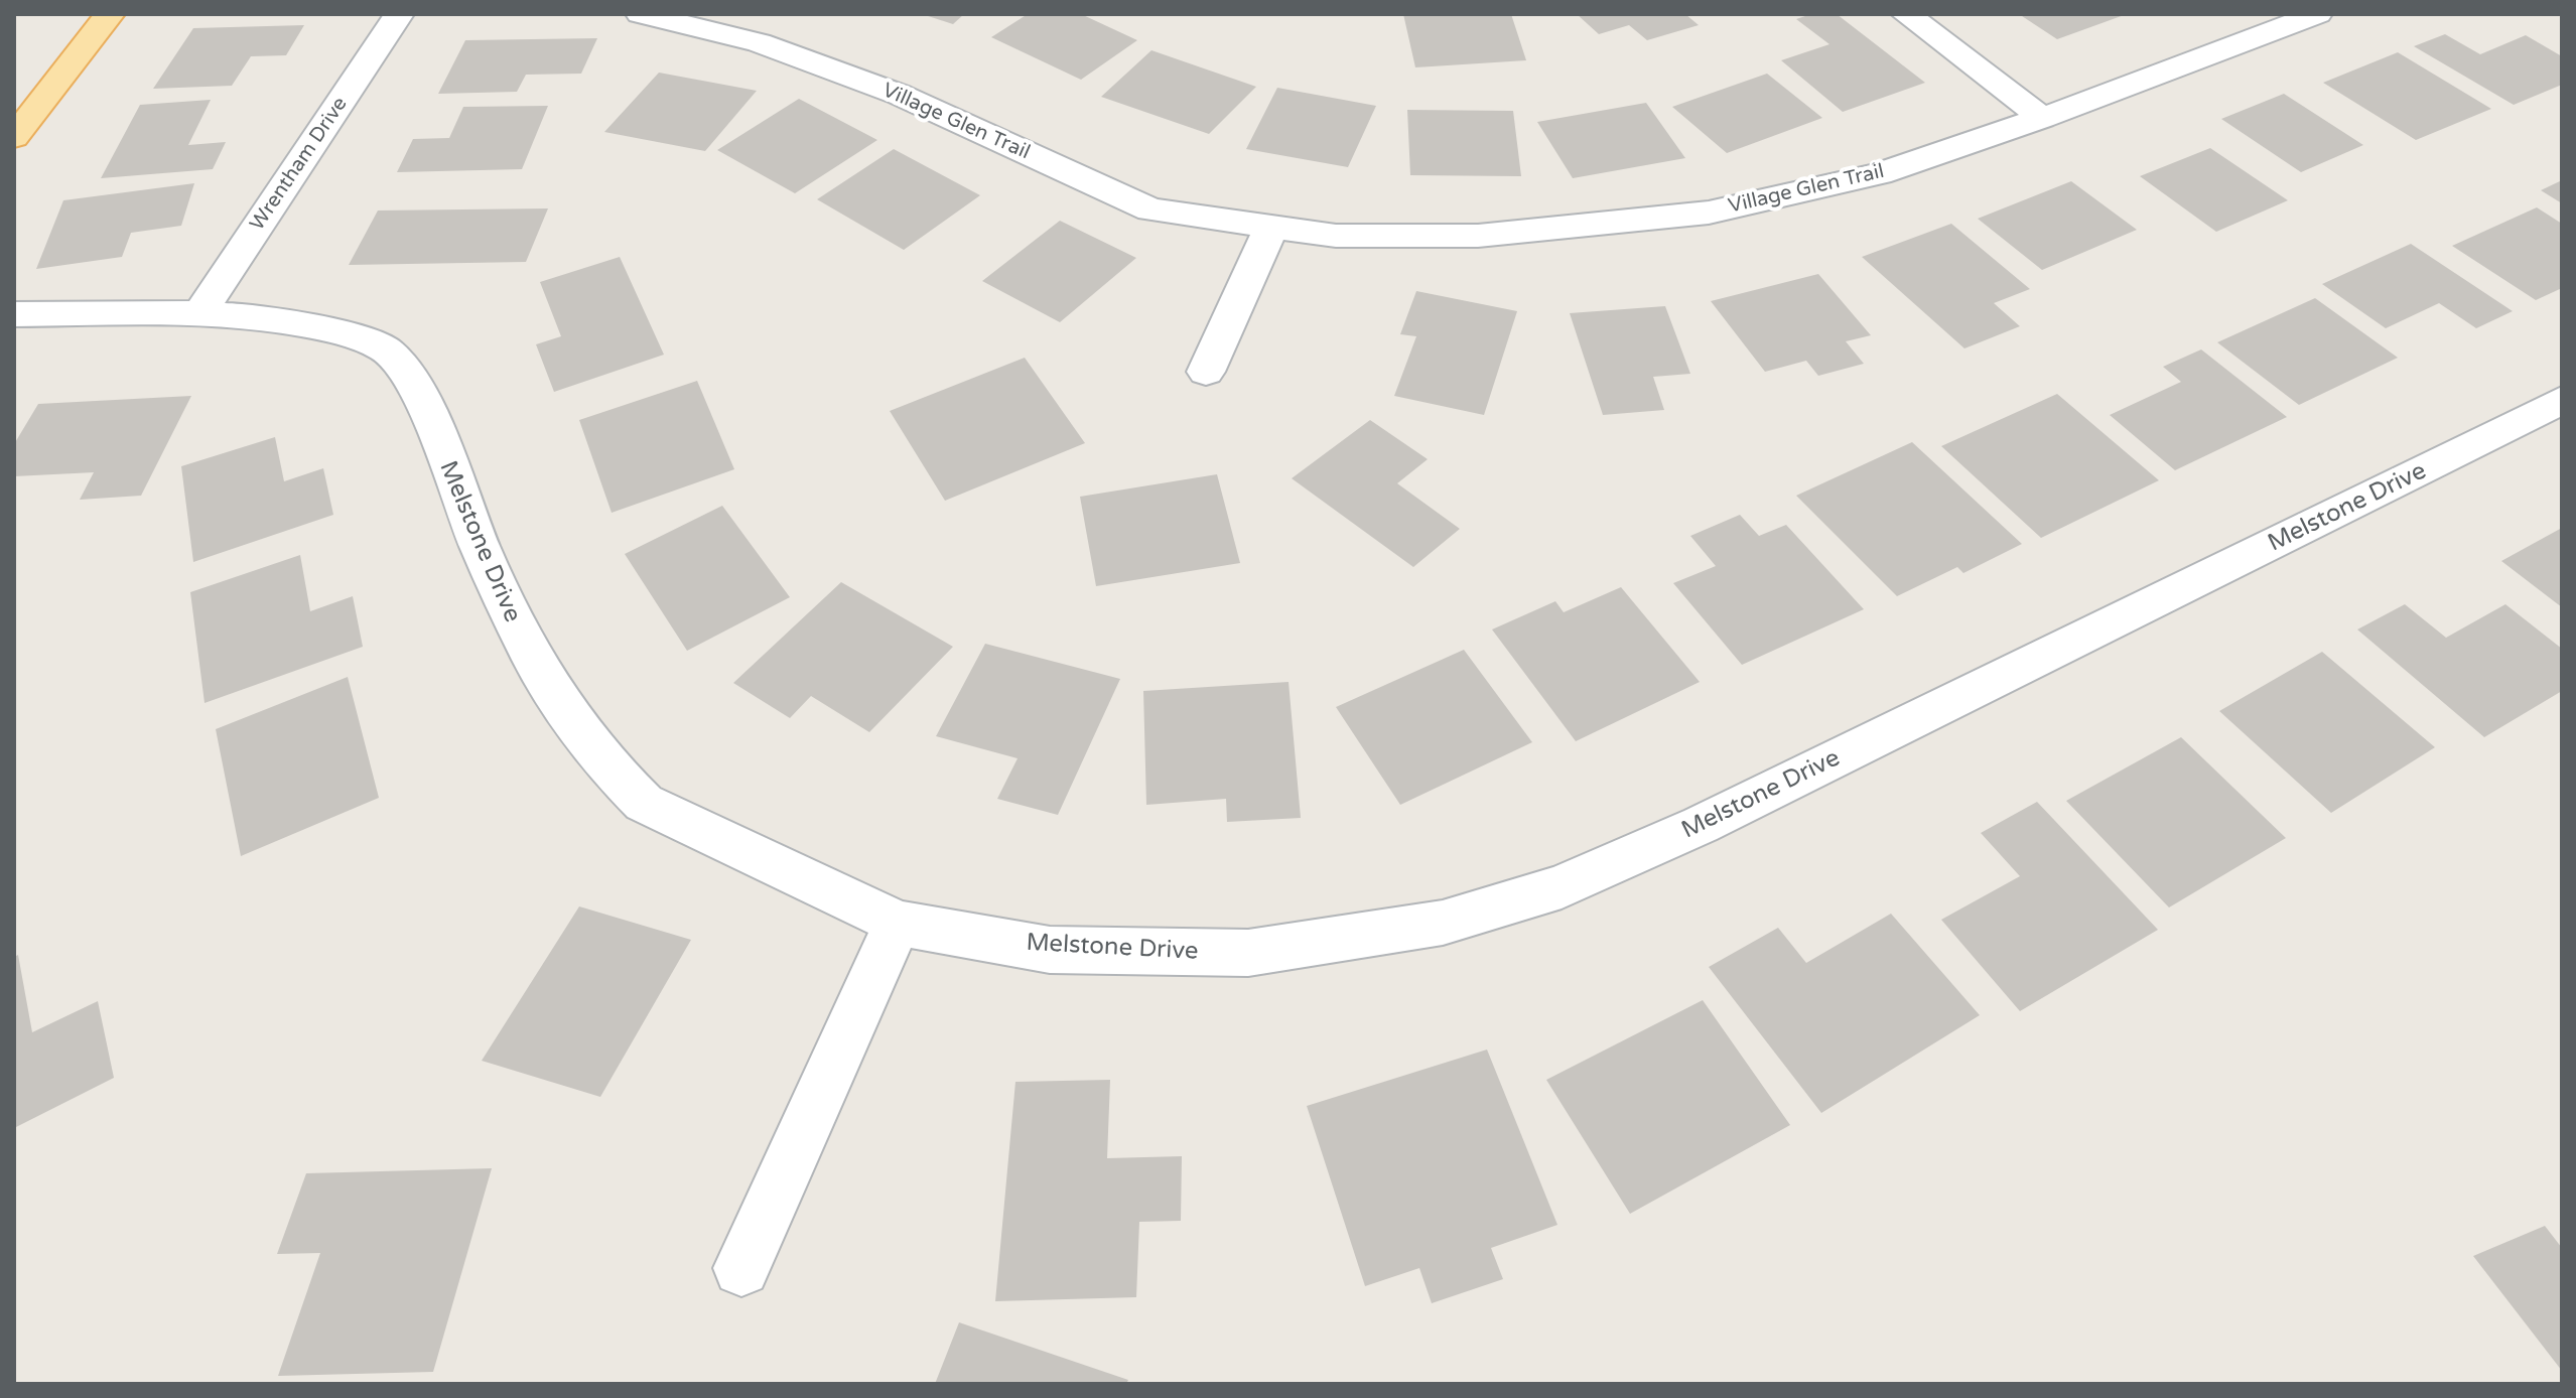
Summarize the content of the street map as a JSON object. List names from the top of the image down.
{
  "streets": {
    "street": ["Village Glen Trail", "Wrentham Drive", "Melstone Drive"]
  },
  "crossings": [
    ["Wrentham Drive", "Melstone Drive"]
  ]
}
